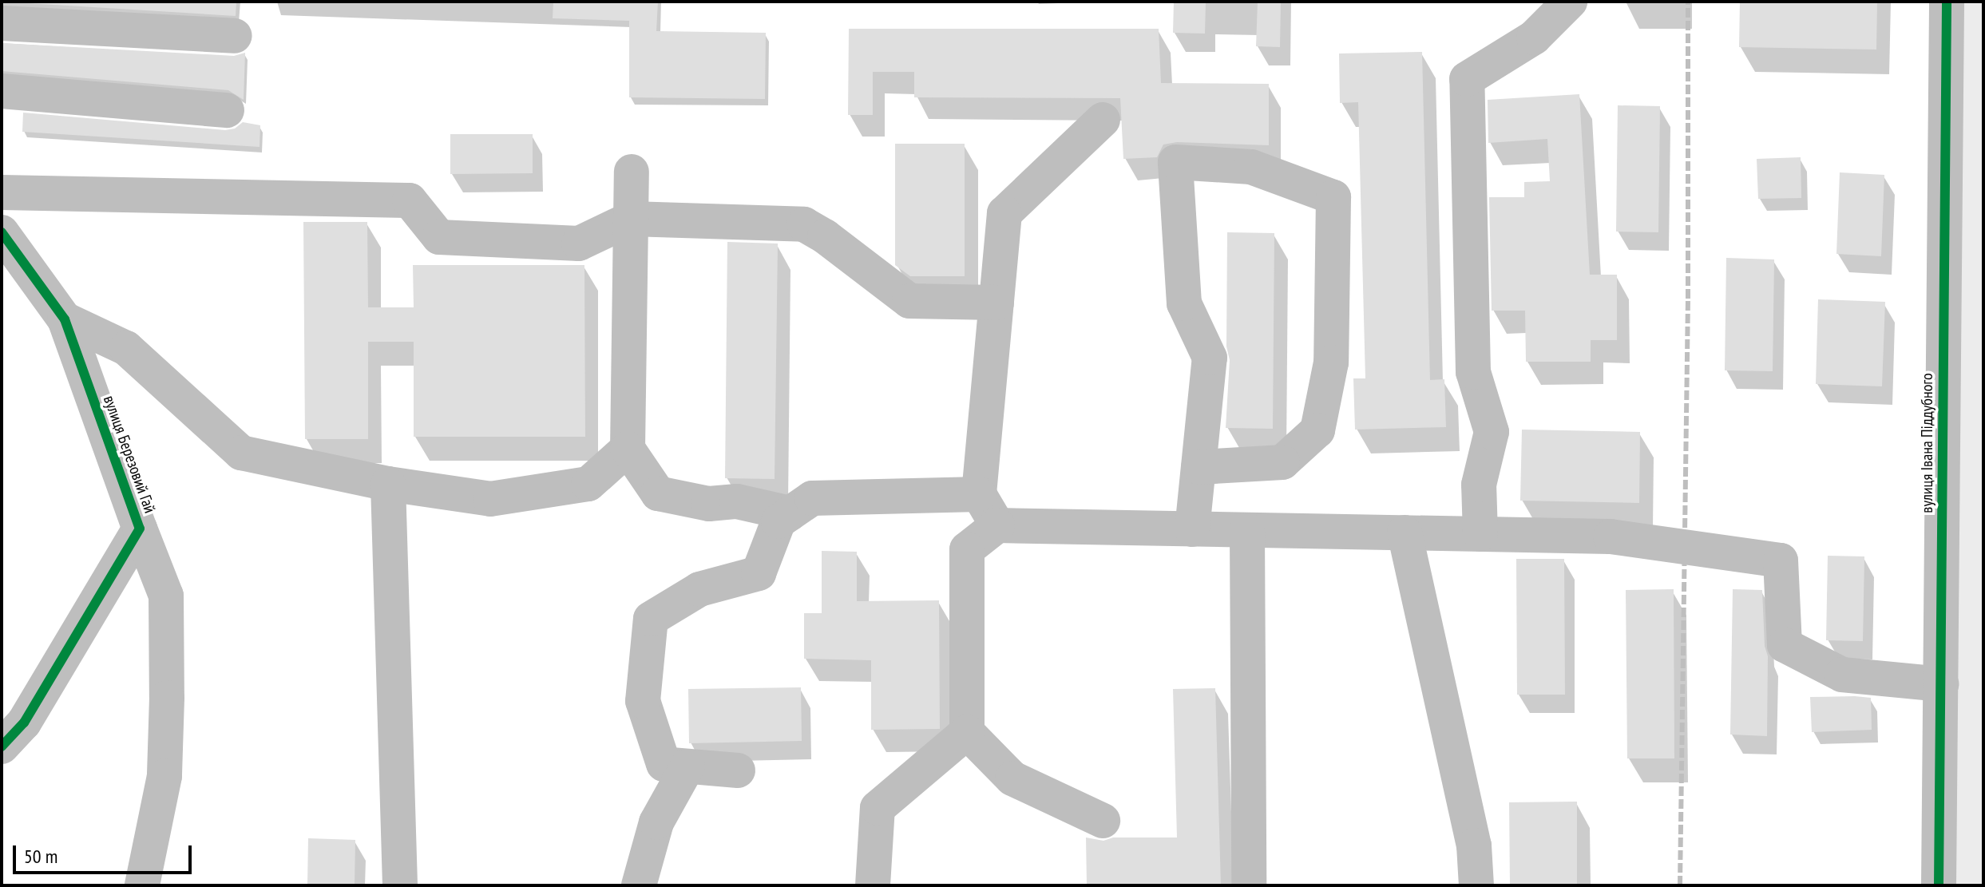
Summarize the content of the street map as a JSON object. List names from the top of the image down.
{
  "streets": {
    "street": ["вулиця Івана Піддубного", "вулиця Березовий Гай"]
  },
  "scale_bar": "50 m"
}
